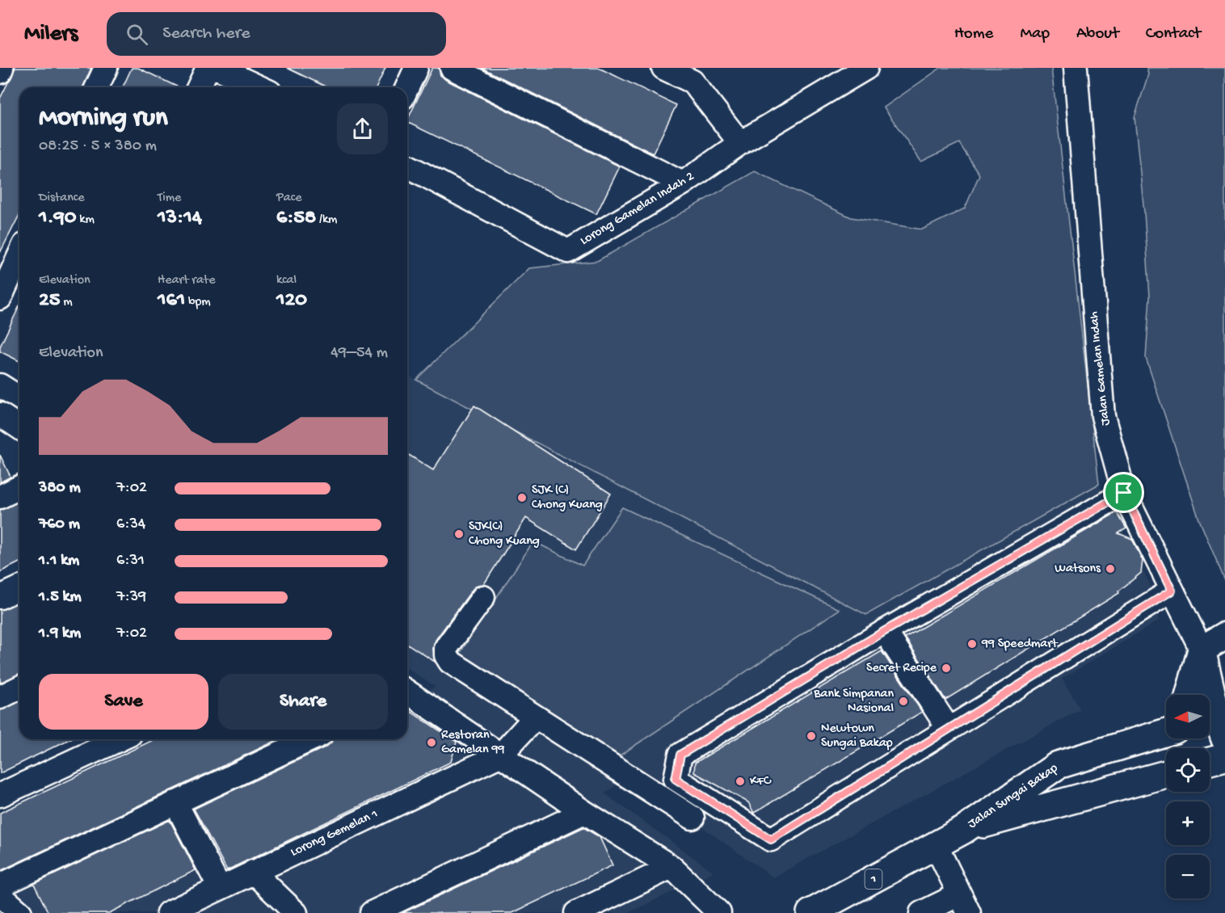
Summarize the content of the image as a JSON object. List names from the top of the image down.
{
  "streets": {
    "main road": ["Jalan Gamelan Indah", "Jalan Sungai Bakap", "1"],
    "street": ["Lorong Gamelan Indah 2", "Lorong Gemelan 1"]
  },
  "places": [
    "SJK (C) Chong Kuang",
    "SJK(C) Chong Kuang",
    "Watsons",
    "99 Speedmart",
    "Secret Recipe",
    "Bank Simpanan Nasional",
    "Newtown Sungai Bakap",
    "Restoran Gamelan 99",
    "KFC"
  ],
  "north": "left",
  "page": {
    "header": "Milers",
    "search": "Search here",
    "nav": [
      "Home",
      "Map",
      "About",
      "Contact"
    ],
    "heading": ["Morning run", "08:25 · 5 × 380 m"],
    "stats": [
      ["Distance", "1.90 km"],
      ["Time", "13:14"],
      ["Pace", "6:58 /km"],
      ["Elevation", "25 m"],
      ["Heart rate", "161 bpm"],
      ["kcal", "120"]
    ],
    "chart": ["Elevation", "49–54 m"],
    "list": [
      {
        "name": "380 m",
        "note": "7:02"
      },
      {
        "name": "760 m",
        "note": "6:34"
      },
      {
        "name": "1.1 km",
        "note": "6:31"
      },
      {
        "name": "1.5 km",
        "note": "7:39"
      },
      {
        "name": "1.9 km",
        "note": "7:02"
      }
    ],
    "buttons": ["Save", "Share"],
    "map_buttons": ["+", "−"]
  }
}
